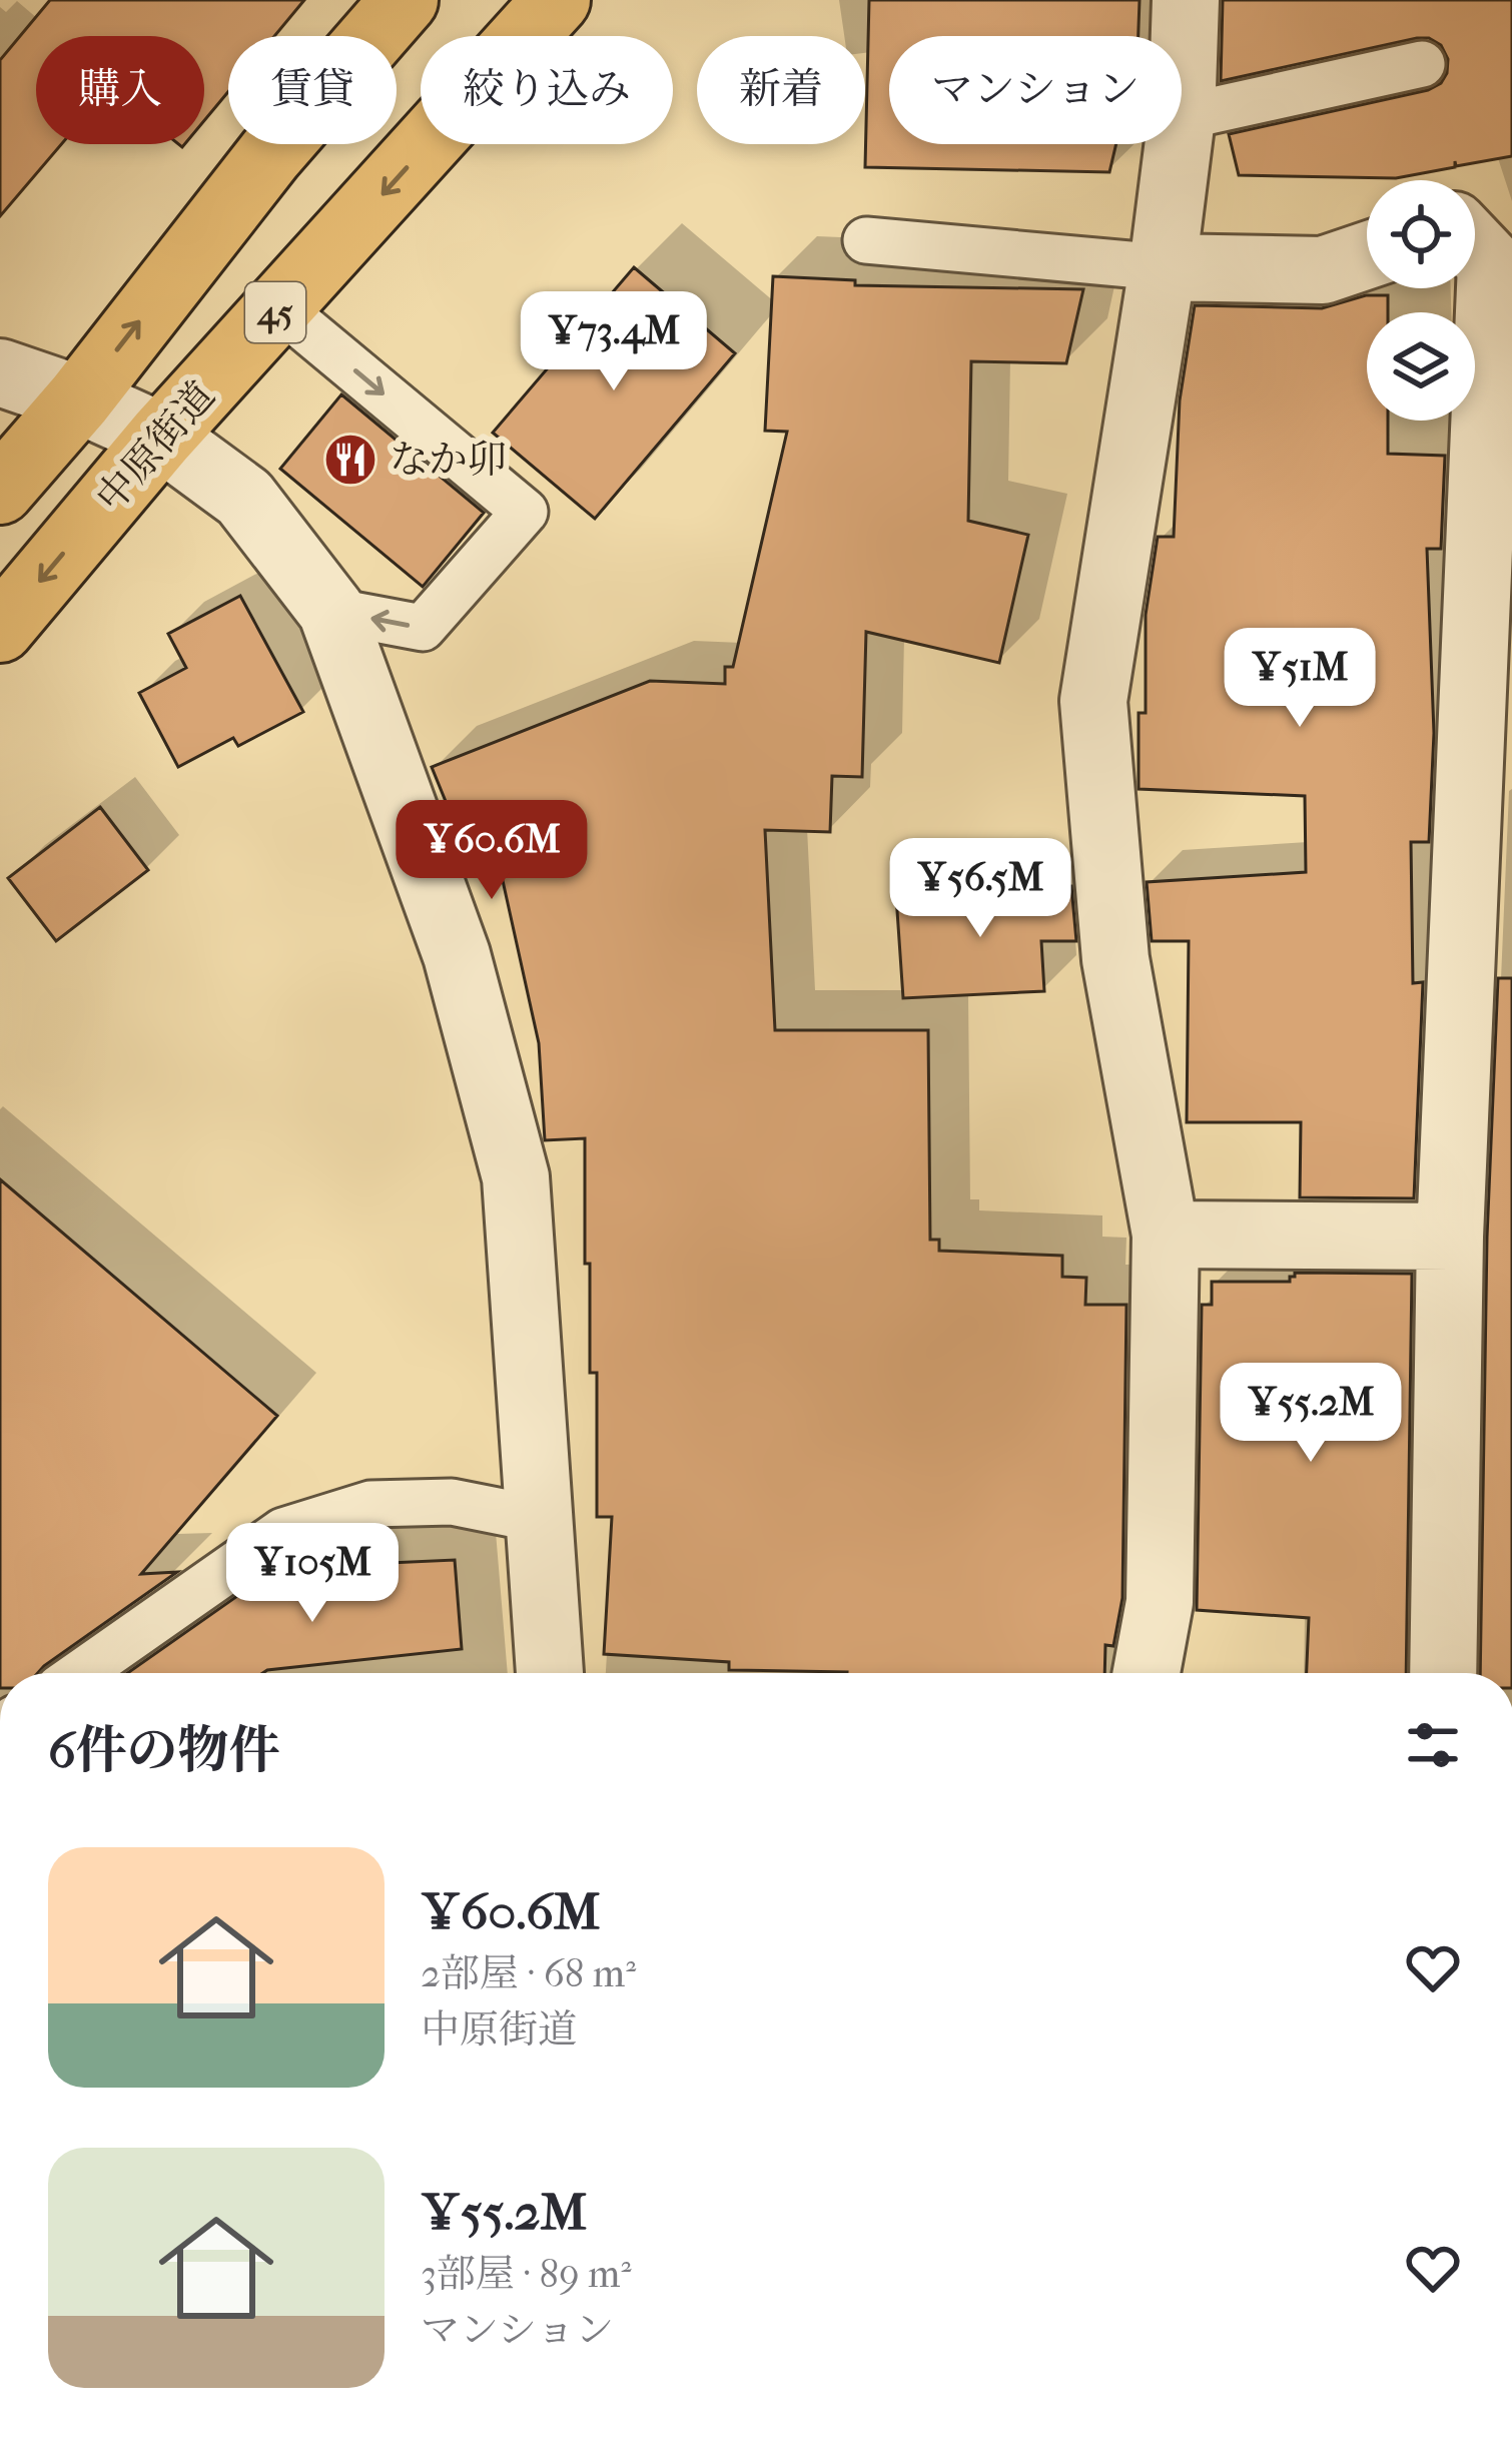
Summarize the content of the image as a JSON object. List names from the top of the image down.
{
  "streets": {
    "main road": ["45", "中原街道"]
  },
  "places": {
    "restaurant": ["なか卯"]
  },
  "page": {
    "chip": [
      "購入",
      "賃貸",
      "絞り込み",
      "新着",
      "マンション"
    ],
    "price": [
      "¥73.4M",
      "¥51M",
      "¥60.6M",
      "¥56.5M",
      "¥55.2M",
      "¥105M"
    ],
    "heading": "6件の物件",
    "list": [
      {
        "name": "¥60.6M",
        "note": "2部屋 · 68 m² · 中原街道"
      },
      {
        "name": "¥55.2M",
        "note": "3部屋 · 89 m² · マンション"
      }
    ]
  }
}
